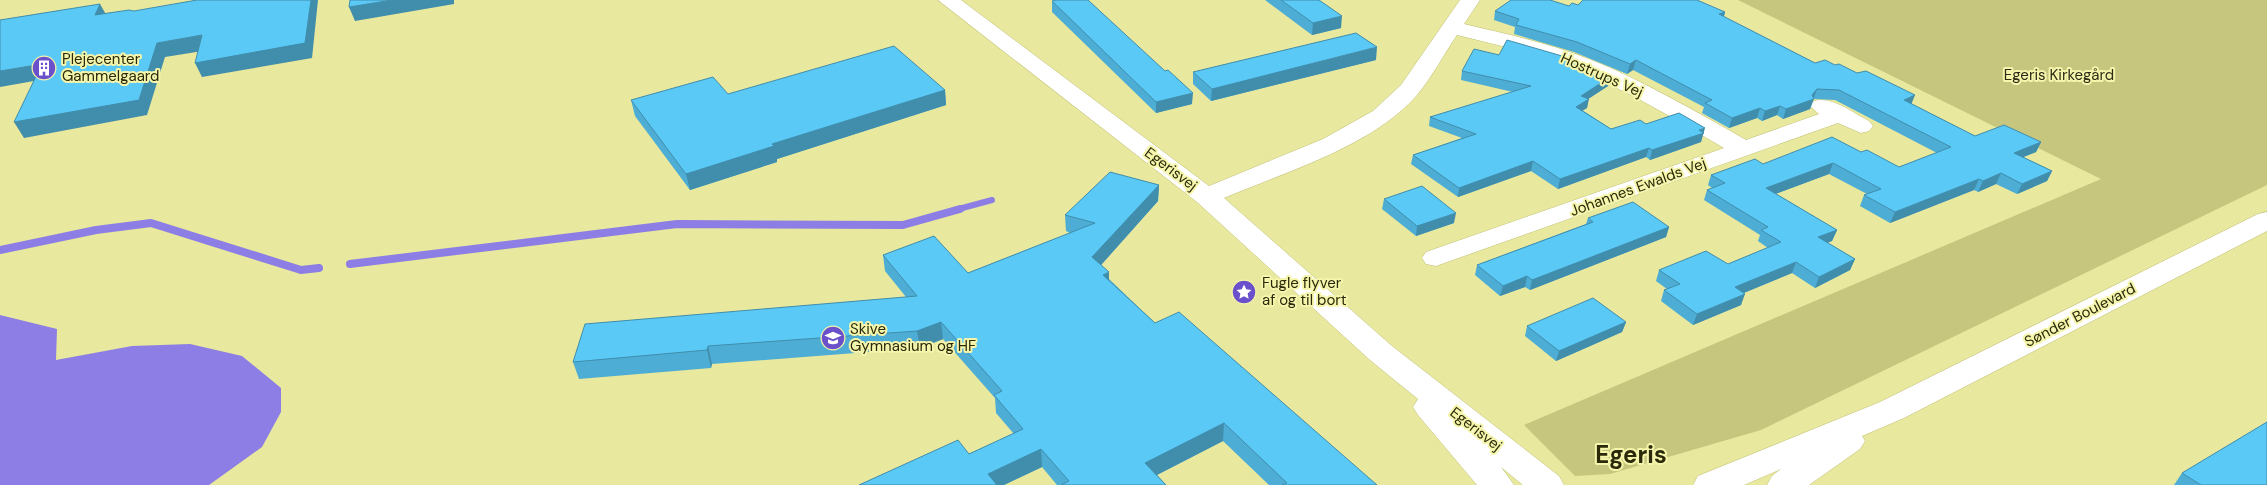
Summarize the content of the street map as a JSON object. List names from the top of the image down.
{
  "streets": {
    "street": [
      "Hostrups Vej",
      "Egerisvej",
      "Johannes Ewalds Vej",
      "Sønder Boulevard"
    ]
  },
  "crossings": [
    ["Hostrups Vej", "Johannes Ewalds Vej"]
  ],
  "districts": ["Egeris"],
  "parks": ["Egeris Kirkegård"],
  "places": {
    "building": ["Plejecenter Gammelgaard"],
    "place": ["Fugle flyver af og til bort"],
    "school or university": ["Skive Gymnasium og HF"]
  }
}
